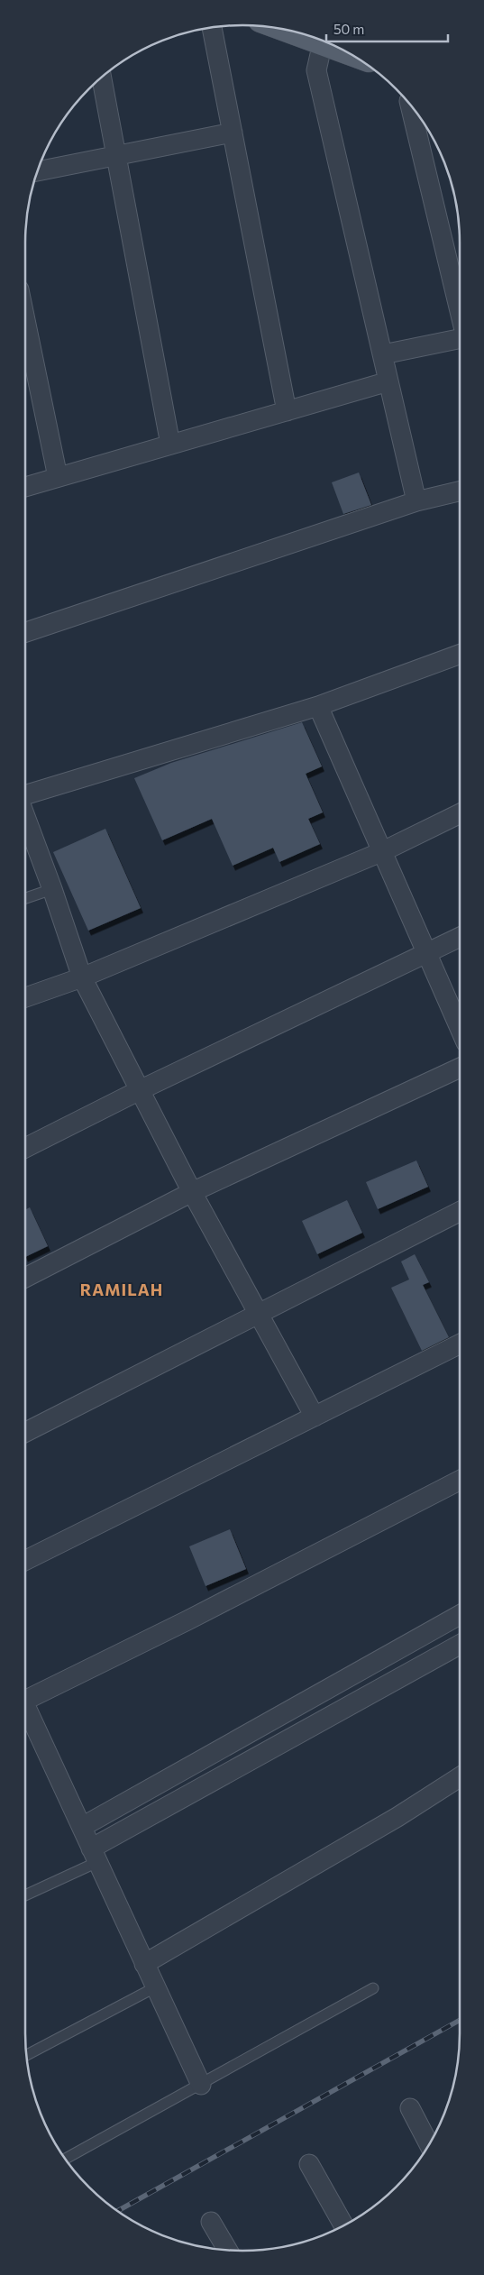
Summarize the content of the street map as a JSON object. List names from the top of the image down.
{
  "districts": ["RAMILAH"],
  "scale_bar": "50 m"
}
